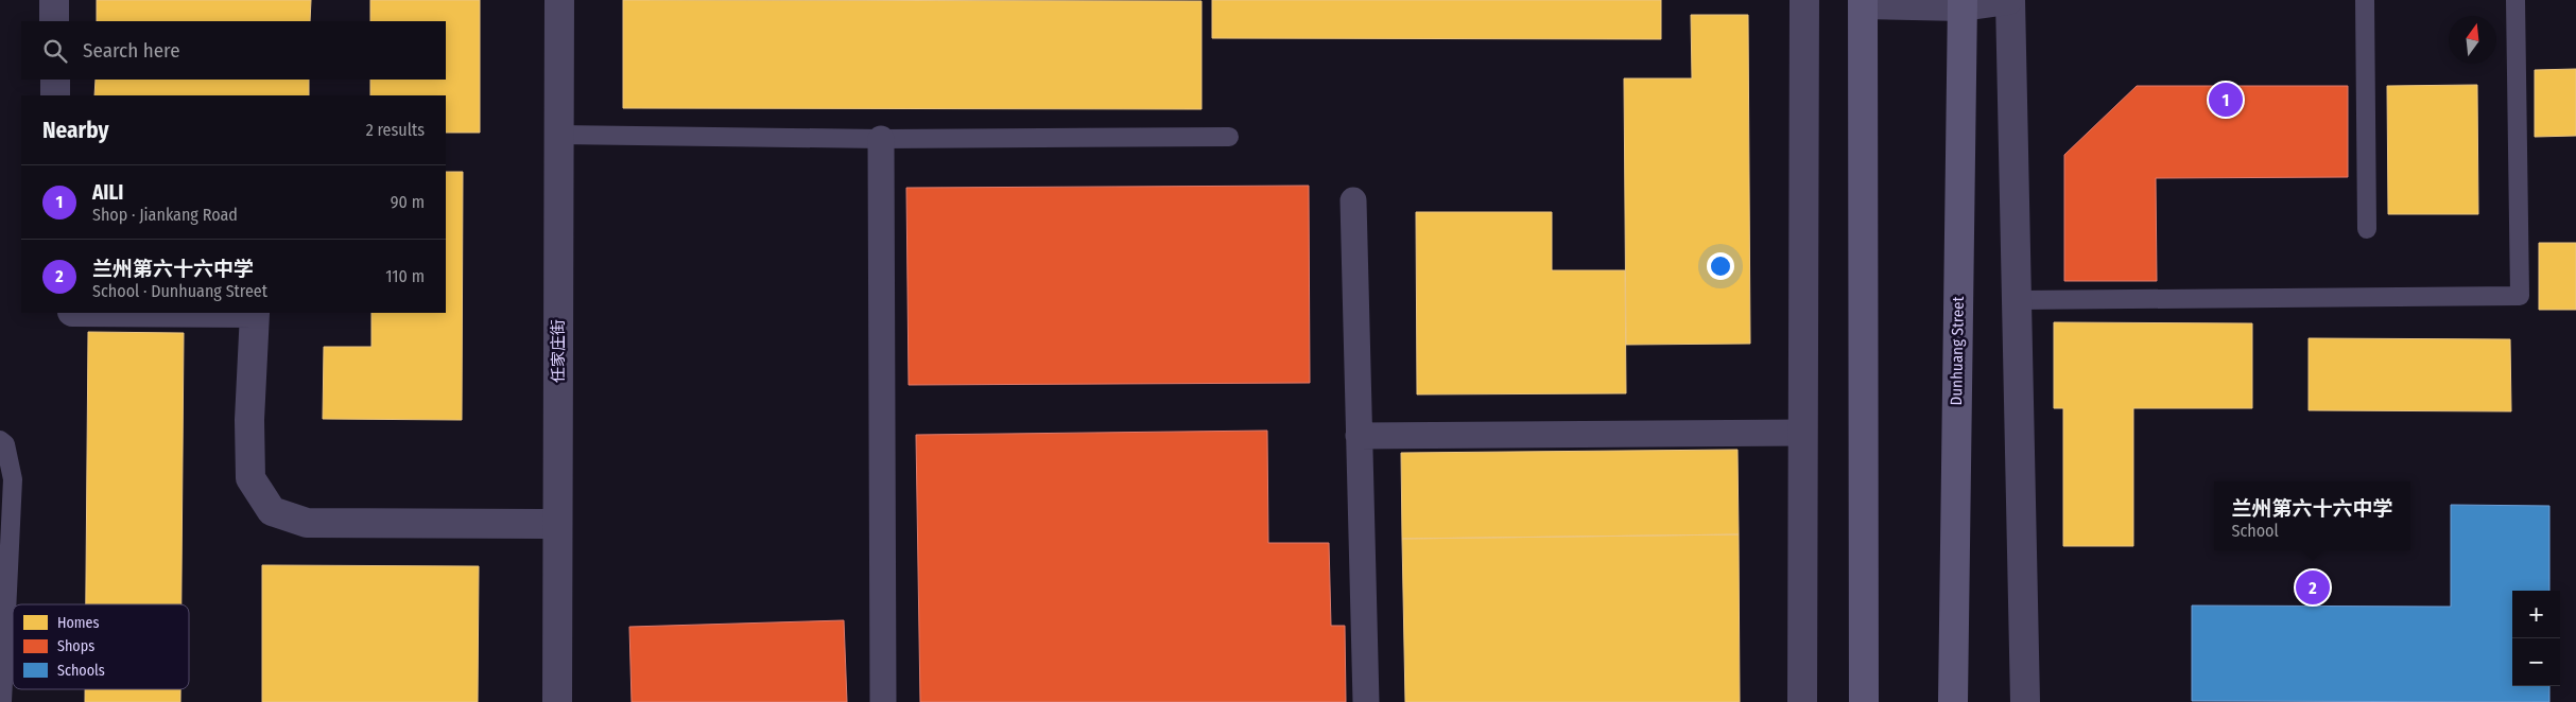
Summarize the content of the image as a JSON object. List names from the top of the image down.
{
  "streets": {
    "main road": ["Dunhuang Street"],
    "street": ["任家庄街"]
  },
  "legend": ["Homes", "Shops", "Schools"],
  "north": "top",
  "page": {
    "search": "Search here",
    "pins": ["1", "2"],
    "heading": ["Nearby", "2 results"],
    "list": [
      {
        "mark": "1",
        "name": "AILI",
        "note": "Shop · Jiankang Road",
        "value": "90 m"
      },
      {
        "mark": "2",
        "name": "兰州第六十六中学",
        "note": "School · Dunhuang Street",
        "value": "110 m"
      }
    ],
    "popup": ["兰州第六十六中学", "School"],
    "map_buttons": ["+", "−"]
  }
}
